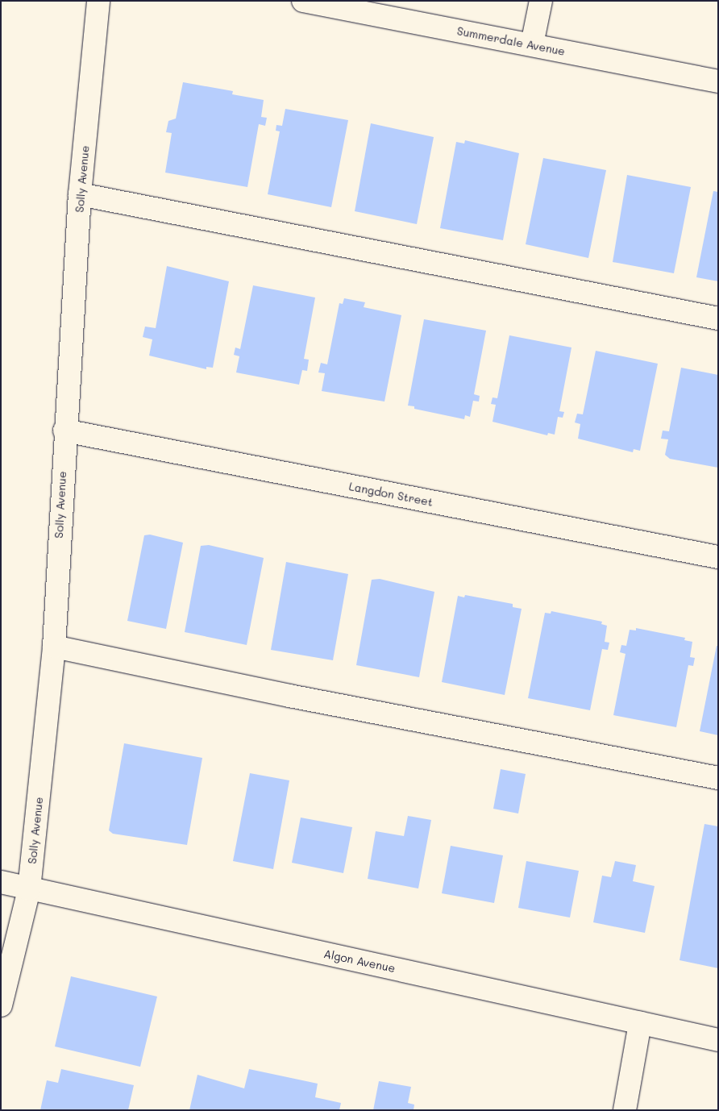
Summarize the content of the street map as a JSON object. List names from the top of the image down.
{
  "streets": {
    "street": [
      "Summerdale Avenue",
      "Solly Avenue",
      "Langdon Street",
      "Algon Avenue"
    ]
  },
  "crossings": [
    ["Solly Avenue", "Langdon Street"],
    ["Solly Avenue", "Algon Avenue"]
  ]
}
